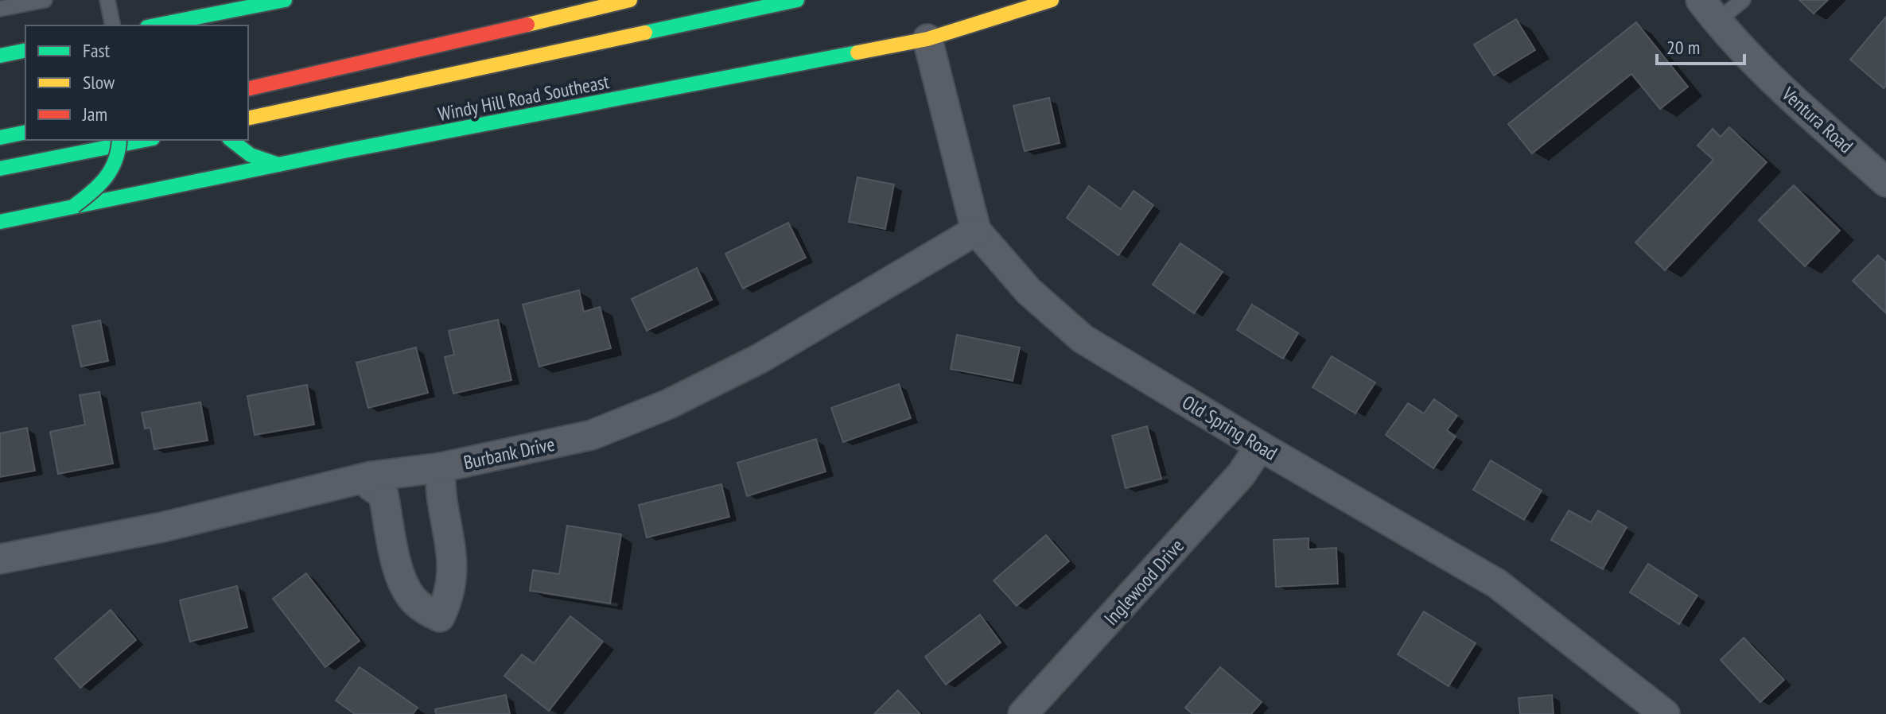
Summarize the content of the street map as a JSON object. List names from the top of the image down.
{
  "streets": {
    "street": [
      "Windy Hill Road Southeast",
      "Ventura Road",
      "Old Spring Road",
      "Burbank Drive",
      "Inglewood Drive"
    ]
  },
  "crossings": [
    ["Windy Hill Road Southeast", "Old Spring Road"],
    ["Old Spring Road", "Burbank Drive"],
    ["Old Spring Road", "Inglewood Drive"]
  ],
  "legend": ["Fast", "Slow", "Jam"],
  "scale_bar": "20 m"
}
